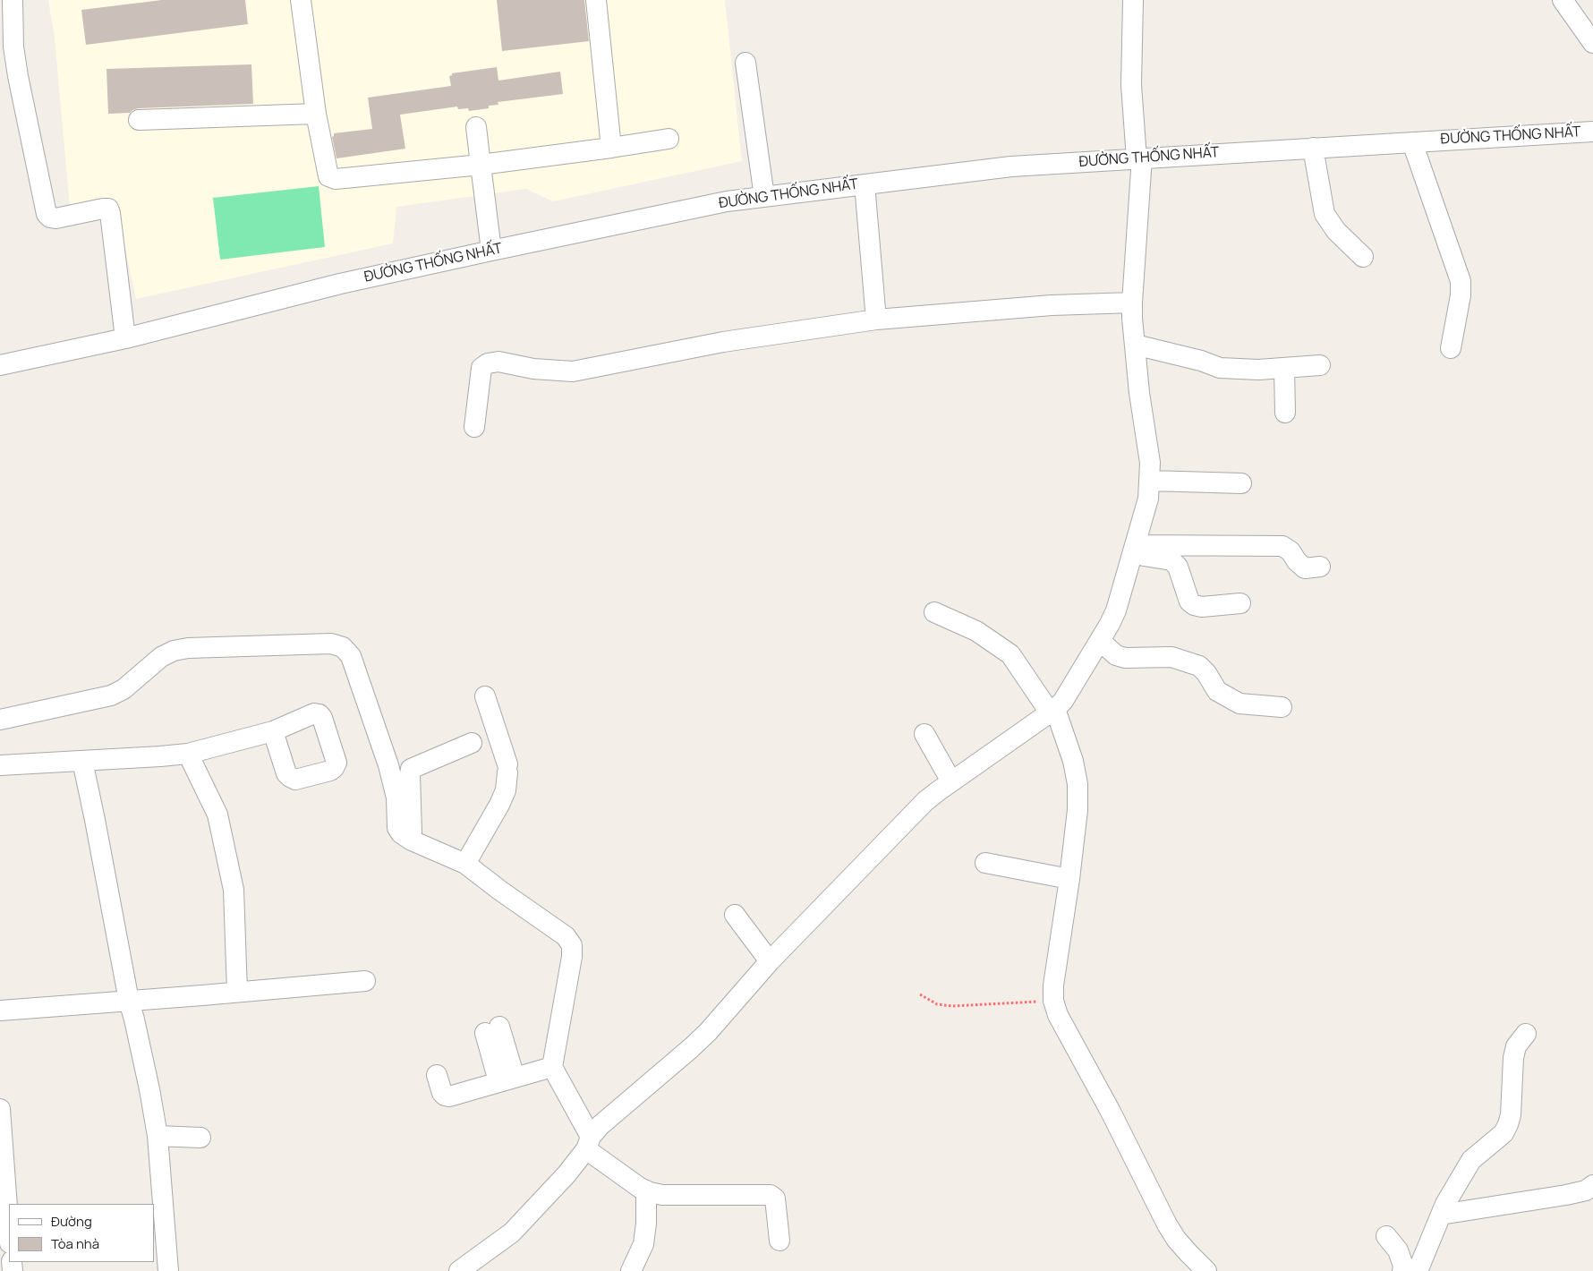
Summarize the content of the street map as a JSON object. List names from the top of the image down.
{
  "streets": {
    "street": ["ĐƯỜNG THỐNG NHẤT"]
  },
  "legend": ["Đường", "Tòa nhà"]
}
